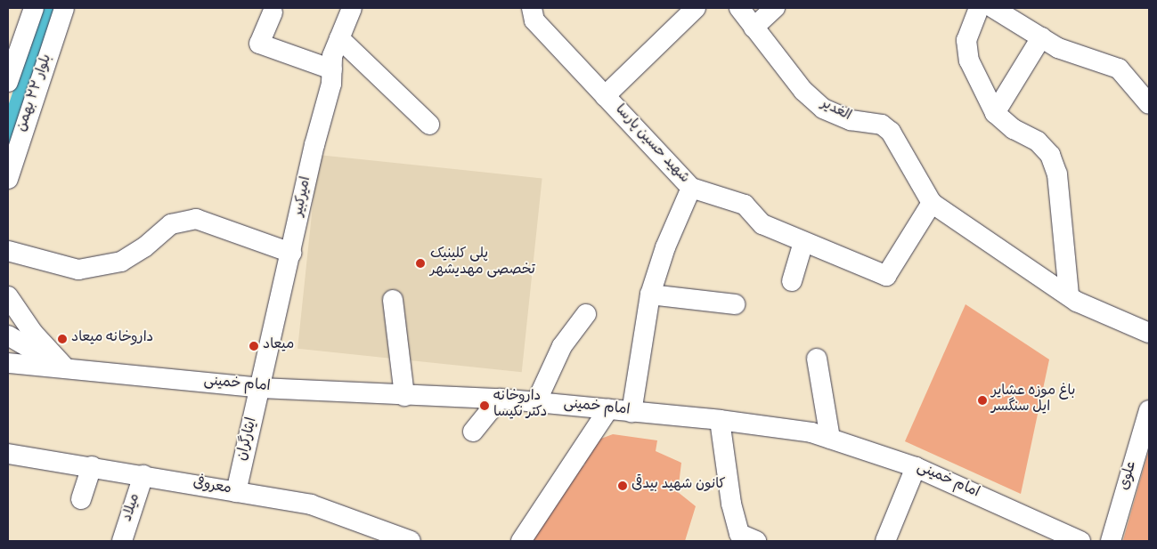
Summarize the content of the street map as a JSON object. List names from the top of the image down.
{
  "streets": {
    "street": [
      "بلوار ۲۲ بهمن",
      "الغدیر",
      "شهید حسین پارسا",
      "امیرکبیر",
      "امام خمینی",
      "ایثارگران",
      "علوی",
      "معروفی",
      "میلاد"
    ]
  },
  "crossings": [
    ["شهید حسین پارسا", "امام خمینی"],
    ["امیرکبیر", "امام خمینی"],
    ["امیرکبیر", "ایثارگران"],
    ["امام خمینی", "ایثارگران"],
    ["ایثارگران", "معروفی"],
    ["معروفی", "میلاد"]
  ],
  "places": [
    "پلی کلینیک تخصصی مهدیشهر",
    "داروخانه میعاد",
    "میعاد",
    "باغ موزه عشایر ایل سنگسر",
    "داروخانه دکتر نکیسا",
    "کانون شهید بیدقی"
  ]
}
